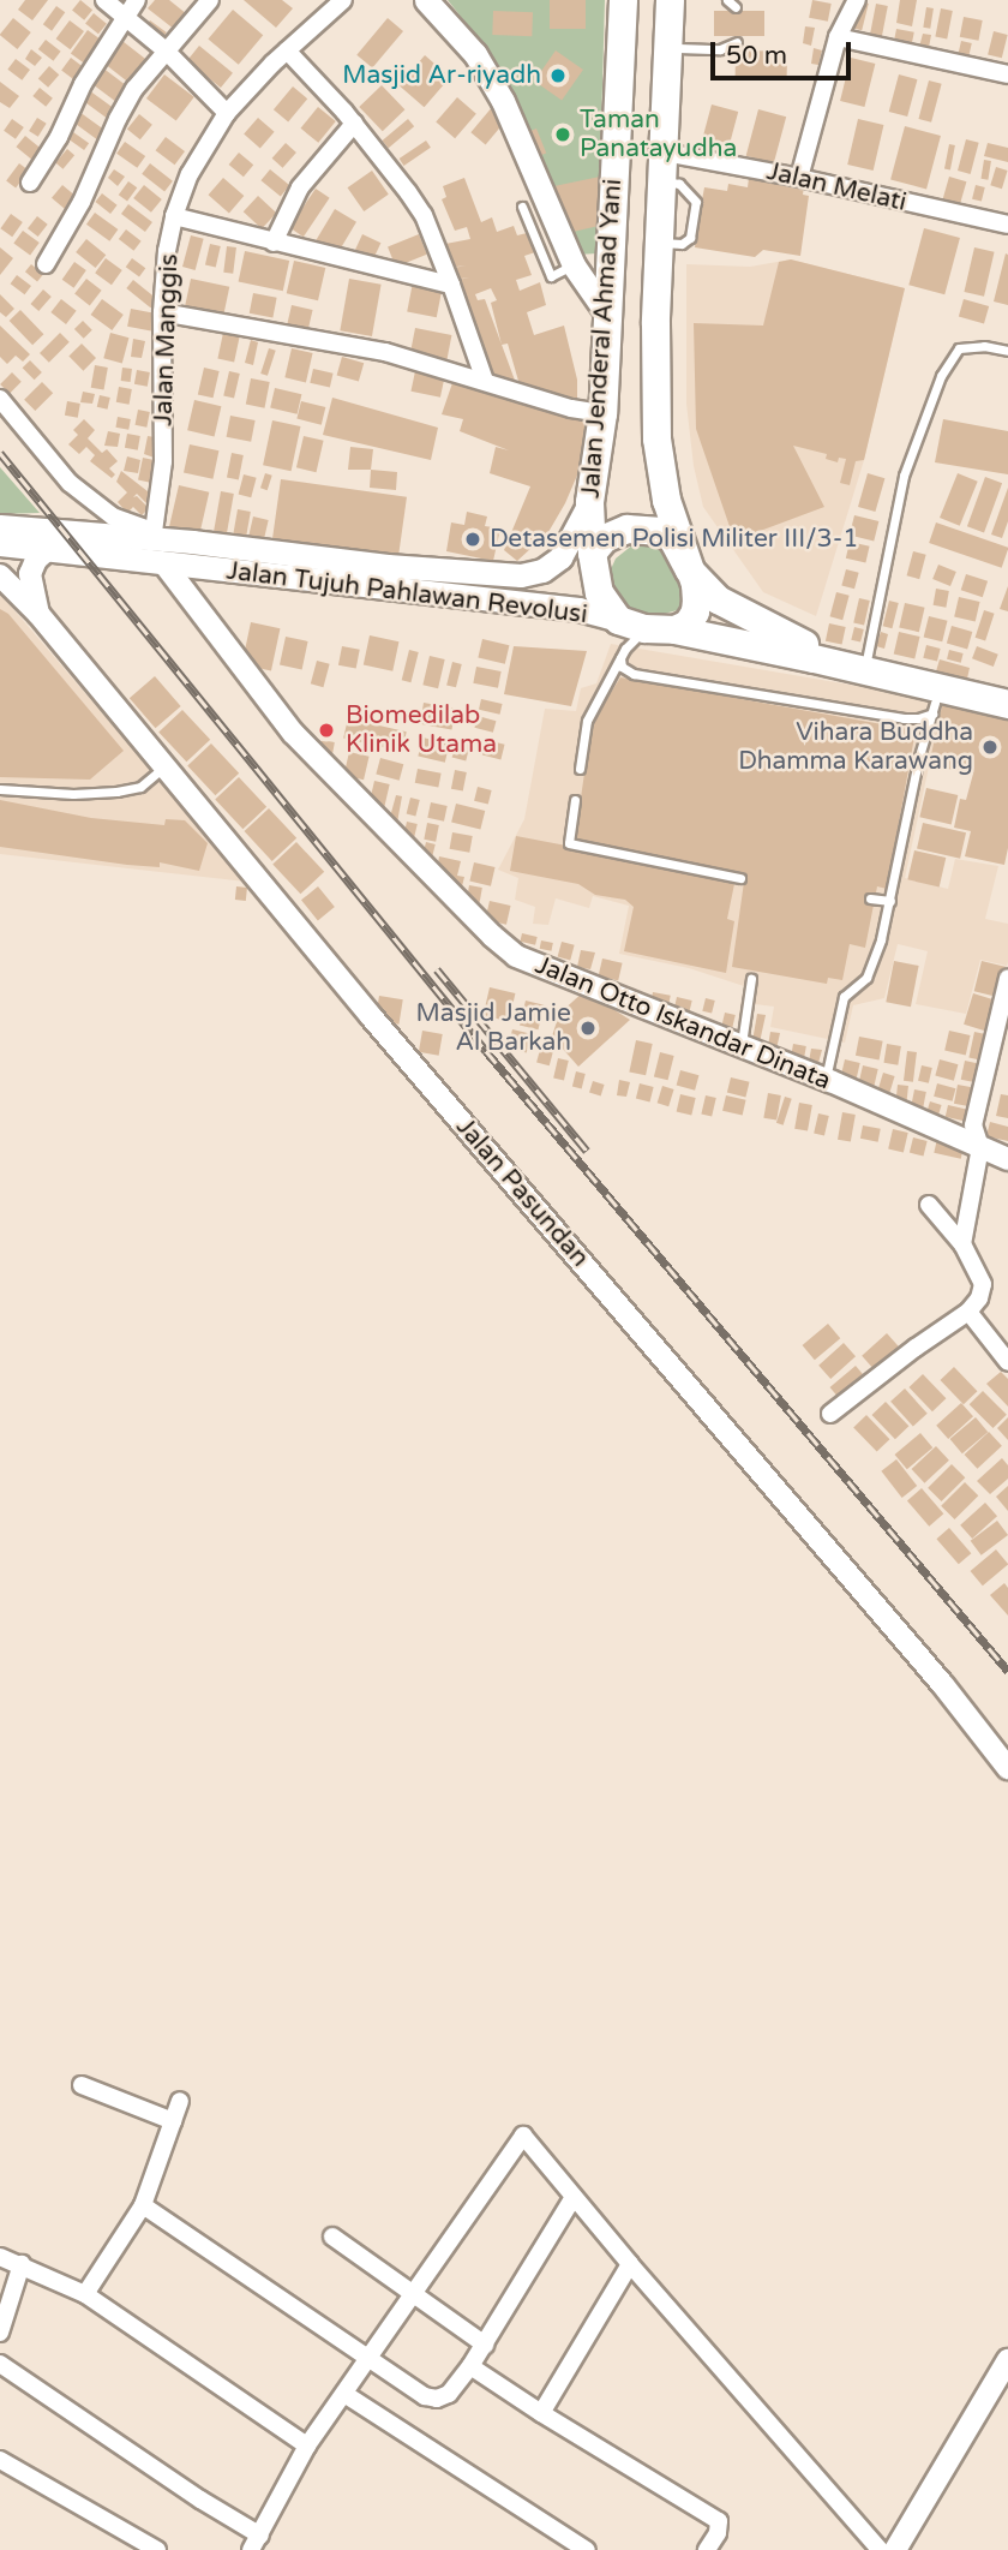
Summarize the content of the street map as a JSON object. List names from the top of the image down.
{
  "streets": {
    "main road": ["Jalan Jenderal Ahmad Yani", "Jalan Tujuh Pahlawan Revolusi"],
    "street": [
      "Jalan Melati",
      "Jalan Manggis",
      "Jalan Otto Iskandar Dinata",
      "Jalan Pasundan"
    ]
  },
  "crossings": [
    ["Jalan Melati", "Jalan Jenderal Ahmad Yani"],
    ["Jalan Jenderal Ahmad Yani", "Jalan Tujuh Pahlawan Revolusi"],
    ["Jalan Manggis", "Jalan Tujuh Pahlawan Revolusi"],
    ["Jalan Tujuh Pahlawan Revolusi", "Jalan Otto Iskandar Dinata"],
    ["Jalan Tujuh Pahlawan Revolusi", "Jalan Pasundan"]
  ],
  "places": [
    "Masjid Ar-riyadh",
    "Taman Panatayudha",
    "Detasemen Polisi Militer III/3-1",
    "Biomedilab Klinik Utama",
    "Vihara Buddha Dhamma Karawang",
    "Masjid Jamie Al Barkah"
  ],
  "scale_bar": "50 m"
}
